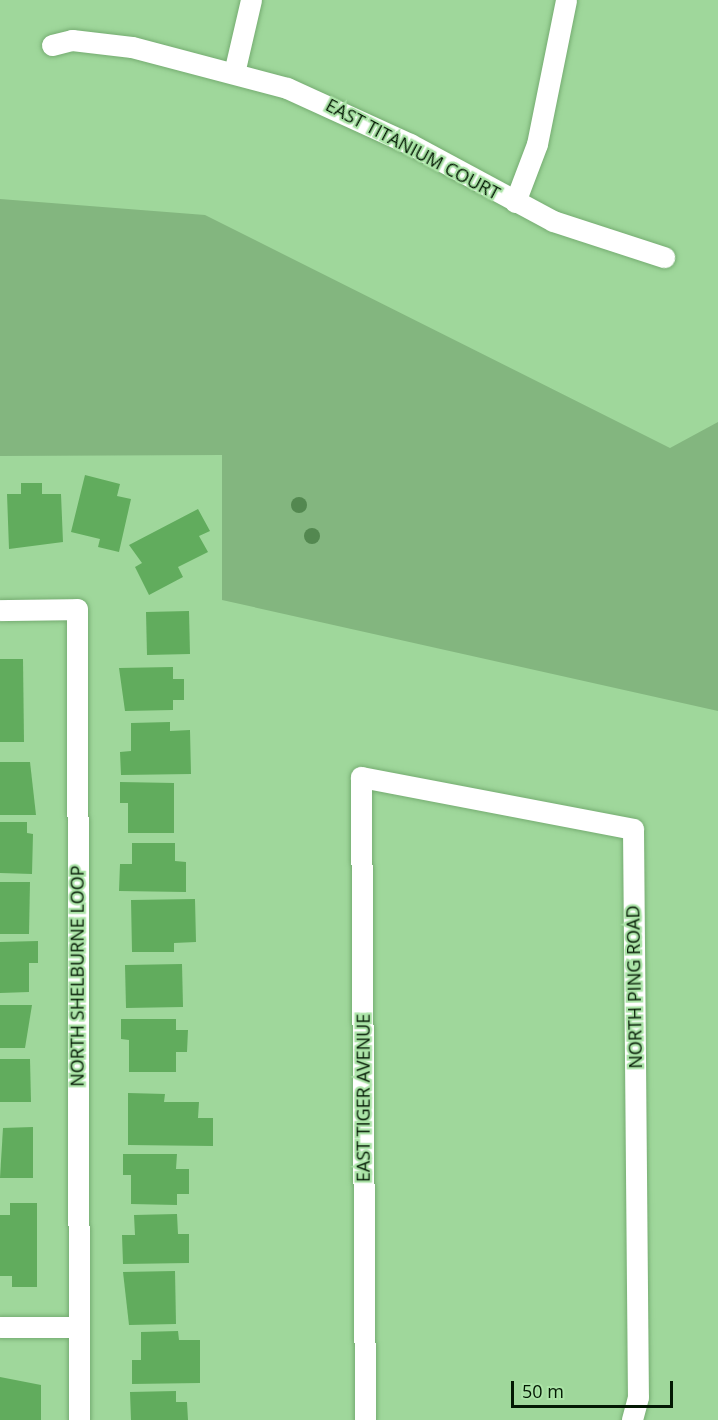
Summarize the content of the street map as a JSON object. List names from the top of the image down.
{
  "streets": {
    "street": [
      "EAST TITANIUM COURT",
      "NORTH SHELBURNE LOOP",
      "NORTH PING ROAD",
      "EAST TIGER AVENUE"
    ]
  },
  "crossings": [
    ["NORTH PING ROAD", "EAST TIGER AVENUE"]
  ],
  "scale_bar": "50 m"
}
